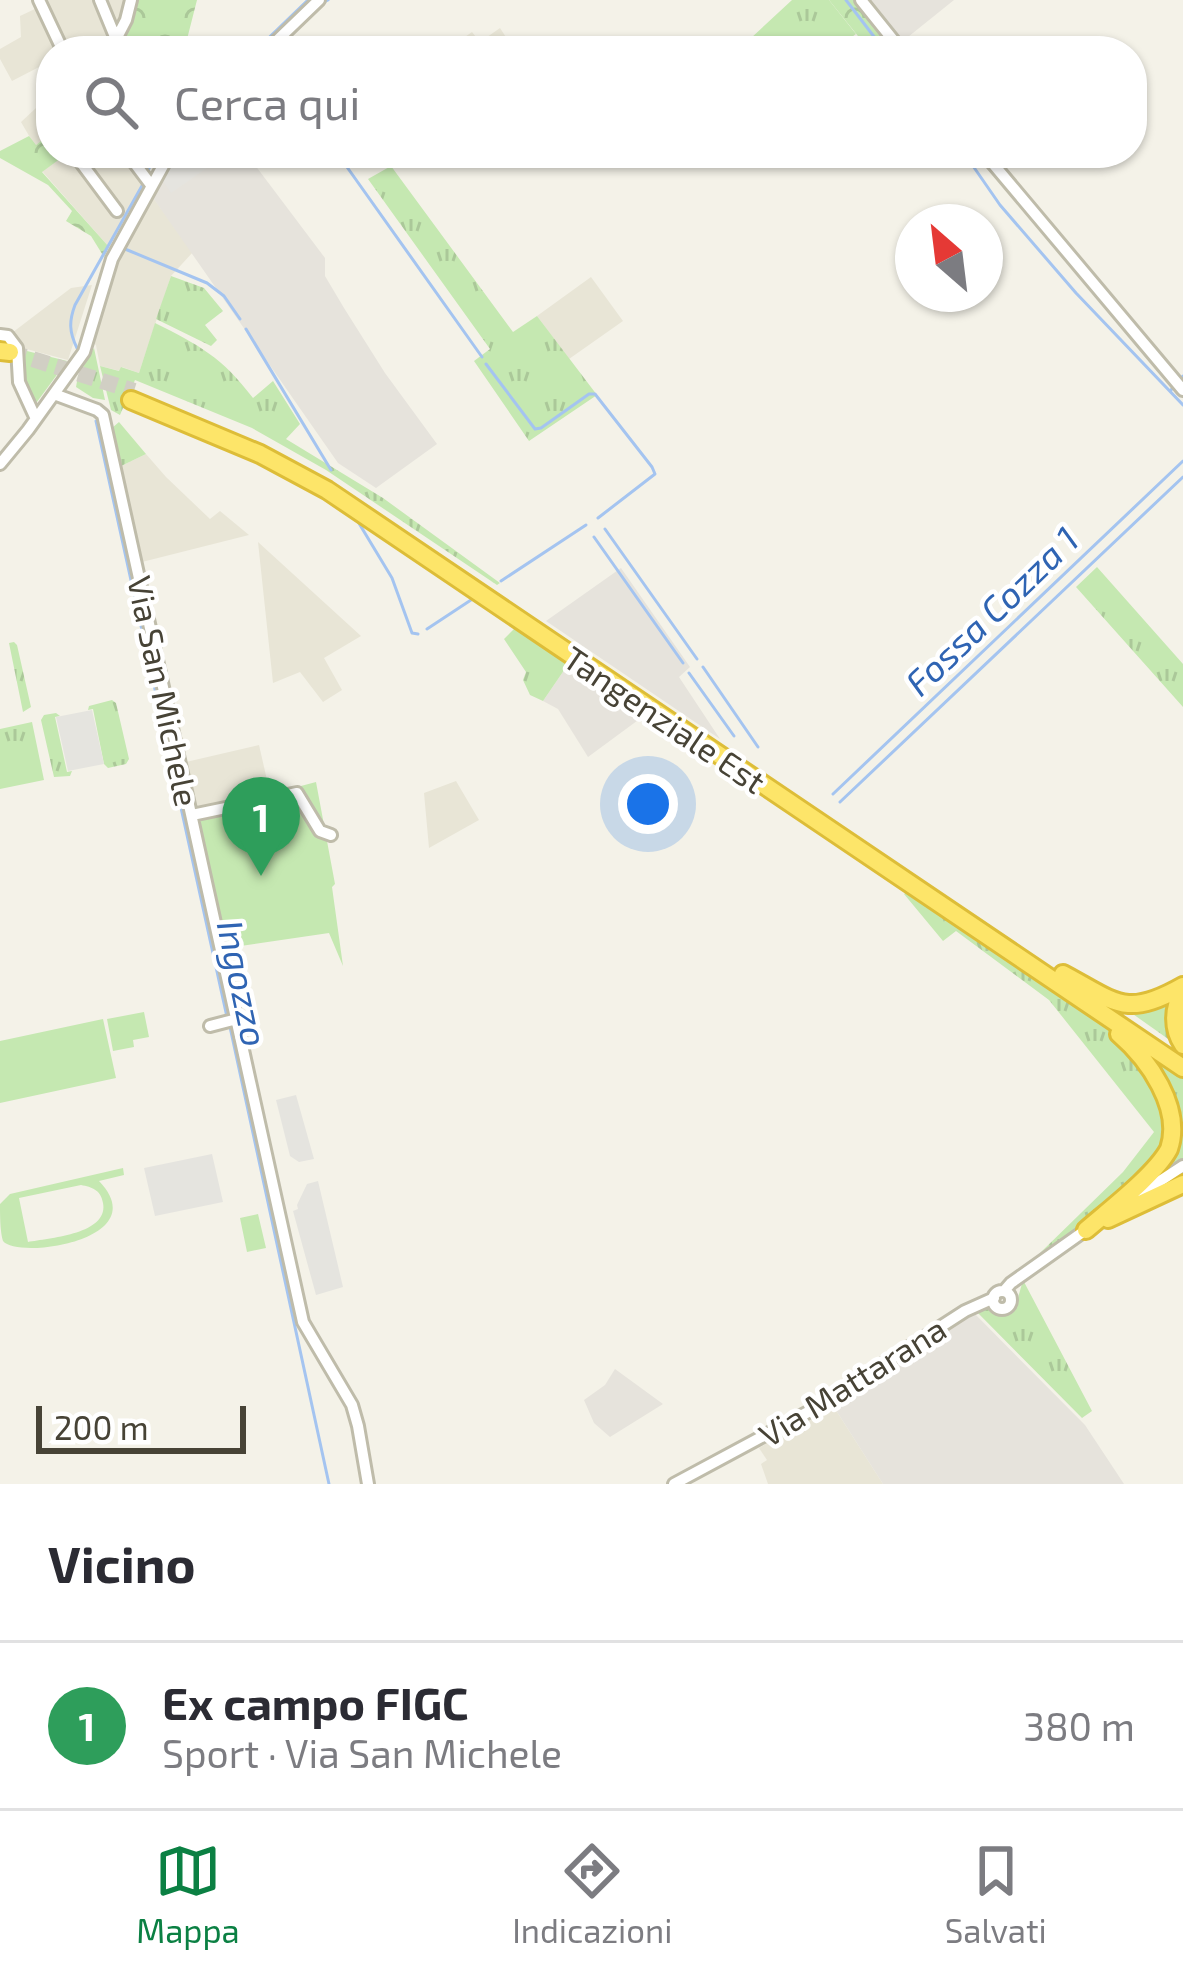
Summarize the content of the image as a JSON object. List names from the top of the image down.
{
  "streets": {
    "highway": ["Tangenziale Est"],
    "street": ["Via San Michele", "Via Mattarana"]
  },
  "water": ["Fossa Cozza 1", "Ingozzo"],
  "scale_bar": "200 m",
  "north": "top left",
  "page": {
    "search": "Cerca qui",
    "pins": "1",
    "scale": "200 m",
    "heading": "Vicino",
    "list": [
      {
        "mark": "1",
        "name": "Ex campo FIGC",
        "note": "Sport · Via San Michele",
        "value": "380 m"
      }
    ],
    "nav": ["Mappa", "Indicazioni", "Salvati"]
  }
}
